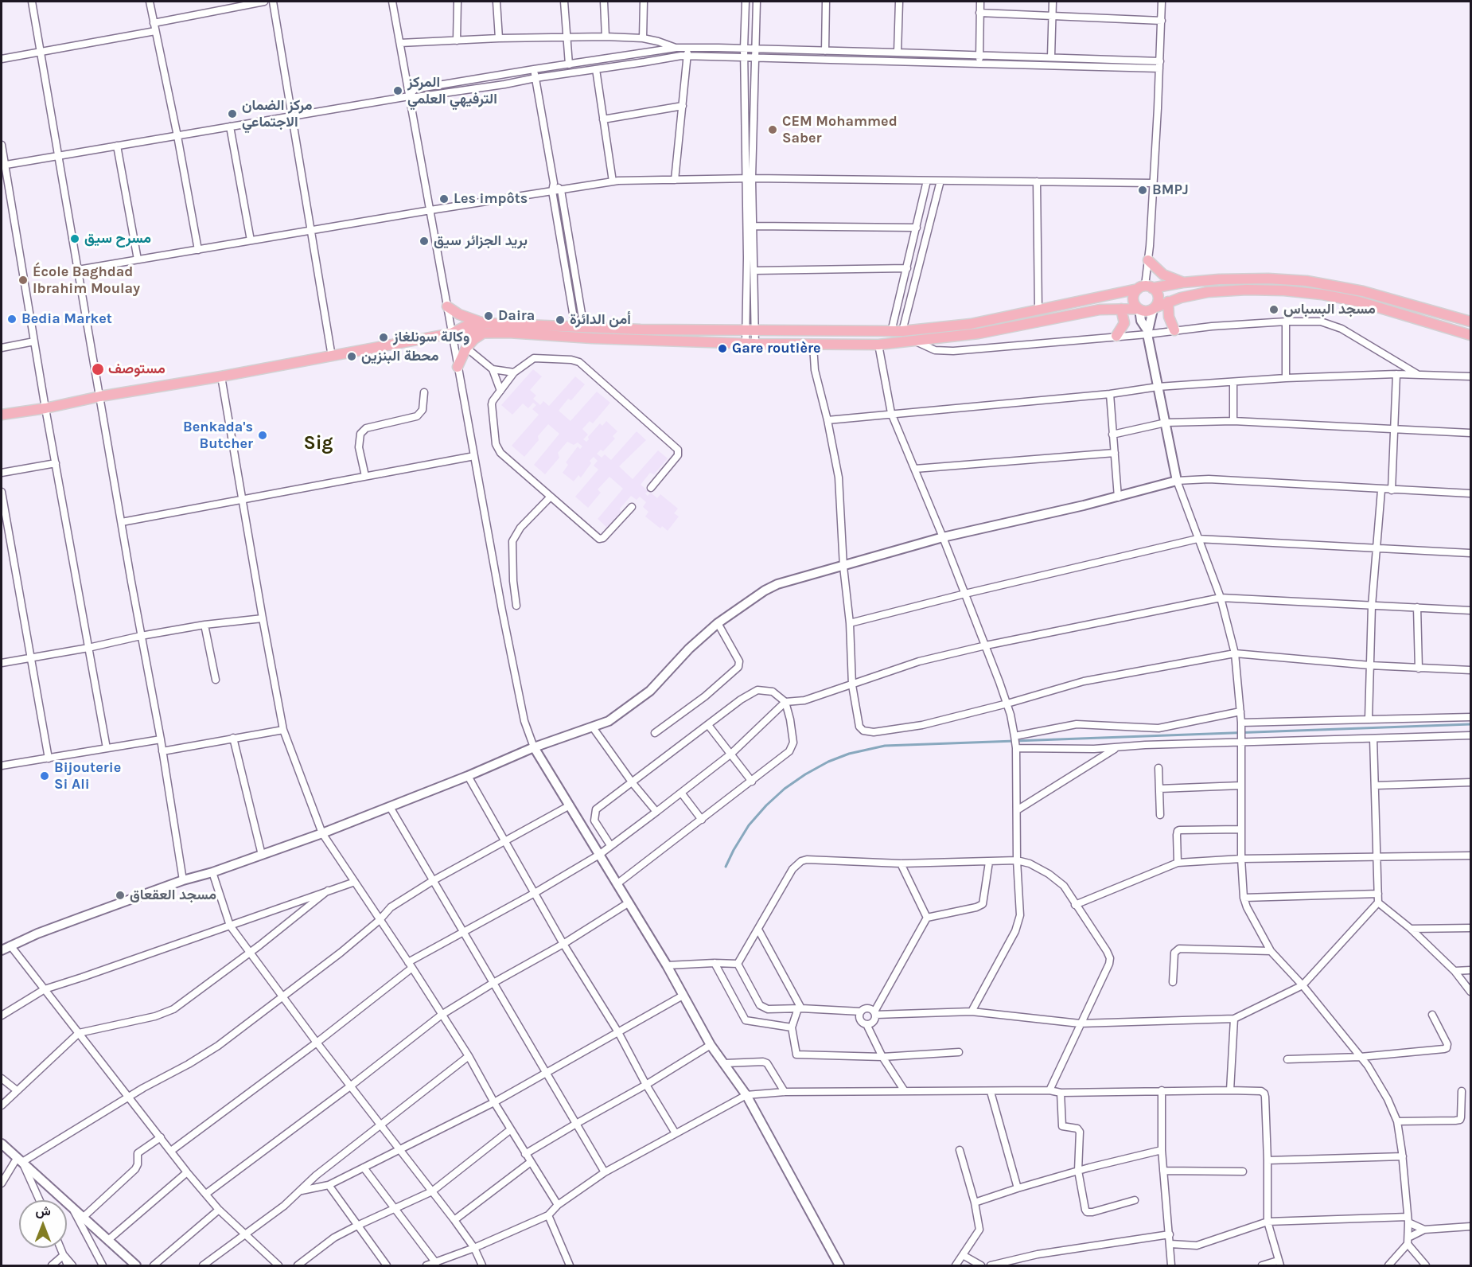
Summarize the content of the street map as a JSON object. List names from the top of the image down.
{
  "districts": ["Sig"],
  "places": [
    "المركز الترفيهي العلمي",
    "مركز الضمان الاجتماعي",
    "CEM Mohammed Saber",
    "BMPJ",
    "Les impôts",
    "مسرح سيق",
    "بريد الجزائر سيق",
    "École Baghdad Ibrahim Moulay",
    "مسجد البسباس",
    "Daira",
    "Bedia Market",
    "أمن الدائرة",
    "وكالة سونلغاز",
    "Gare routière",
    "محطة البنزين",
    "مستوصف",
    "Benkada's Butcher",
    "Bijouterie Si Ali",
    "مسجد العقعاق"
  ],
  "north": "top"
}
